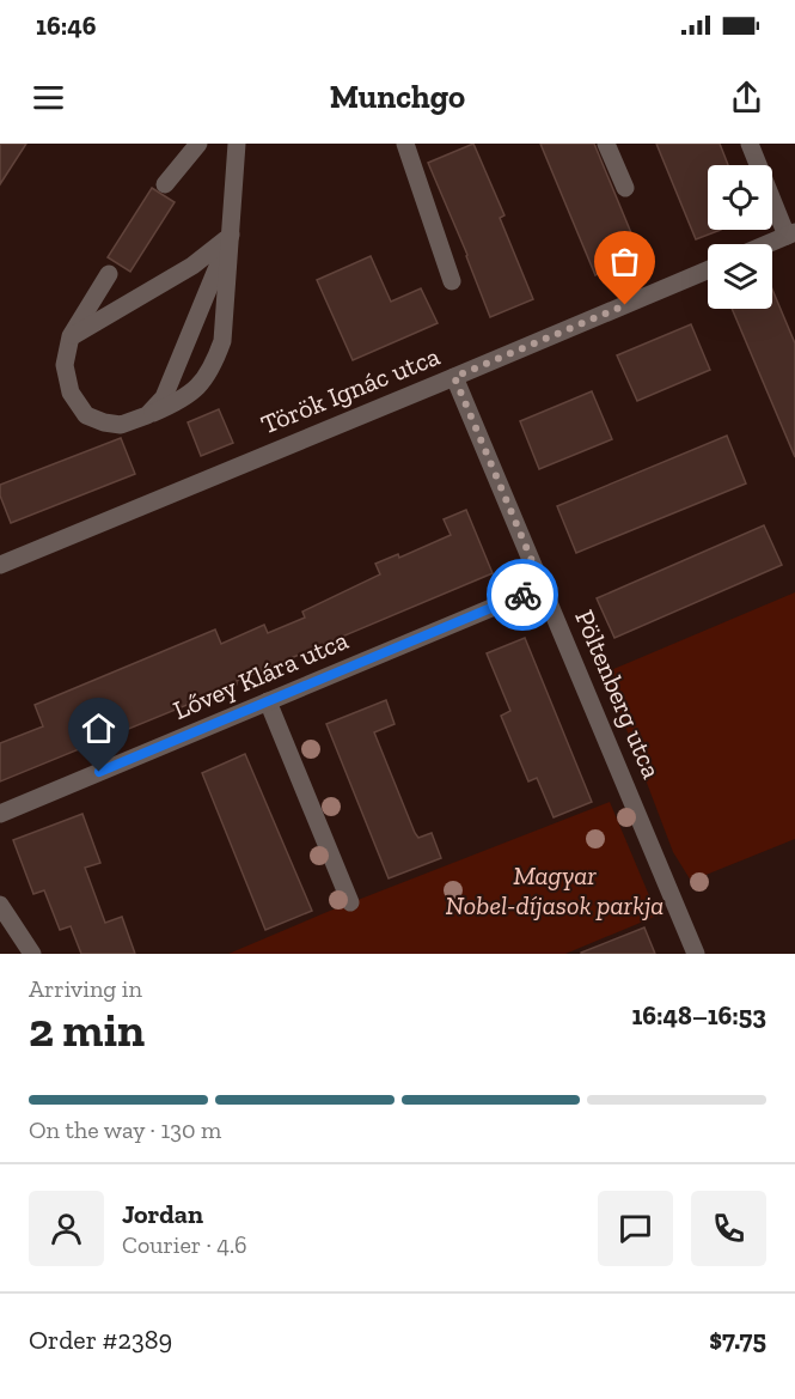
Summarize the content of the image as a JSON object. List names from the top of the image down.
{
  "streets": {
    "street": ["Török Ignác utca", "Lővey Klára utca", "Pöltenberg utca"]
  },
  "crossings": [
    ["Török Ignác utca", "Pöltenberg utca"],
    ["Lővey Klára utca", "Pöltenberg utca"]
  ],
  "parks": ["Magyar Nobel-díjasok parkja"],
  "page": {
    "status": "16:46",
    "header": "Munchgo",
    "heading": ["2 min", "Arriving in", "16:48–16:53"],
    "panel": [
      "Jordan",
      "Courier · 4.6",
      "Order #2389",
      "$7.75"
    ],
    "bar": "On the way · 130 m"
  }
}
